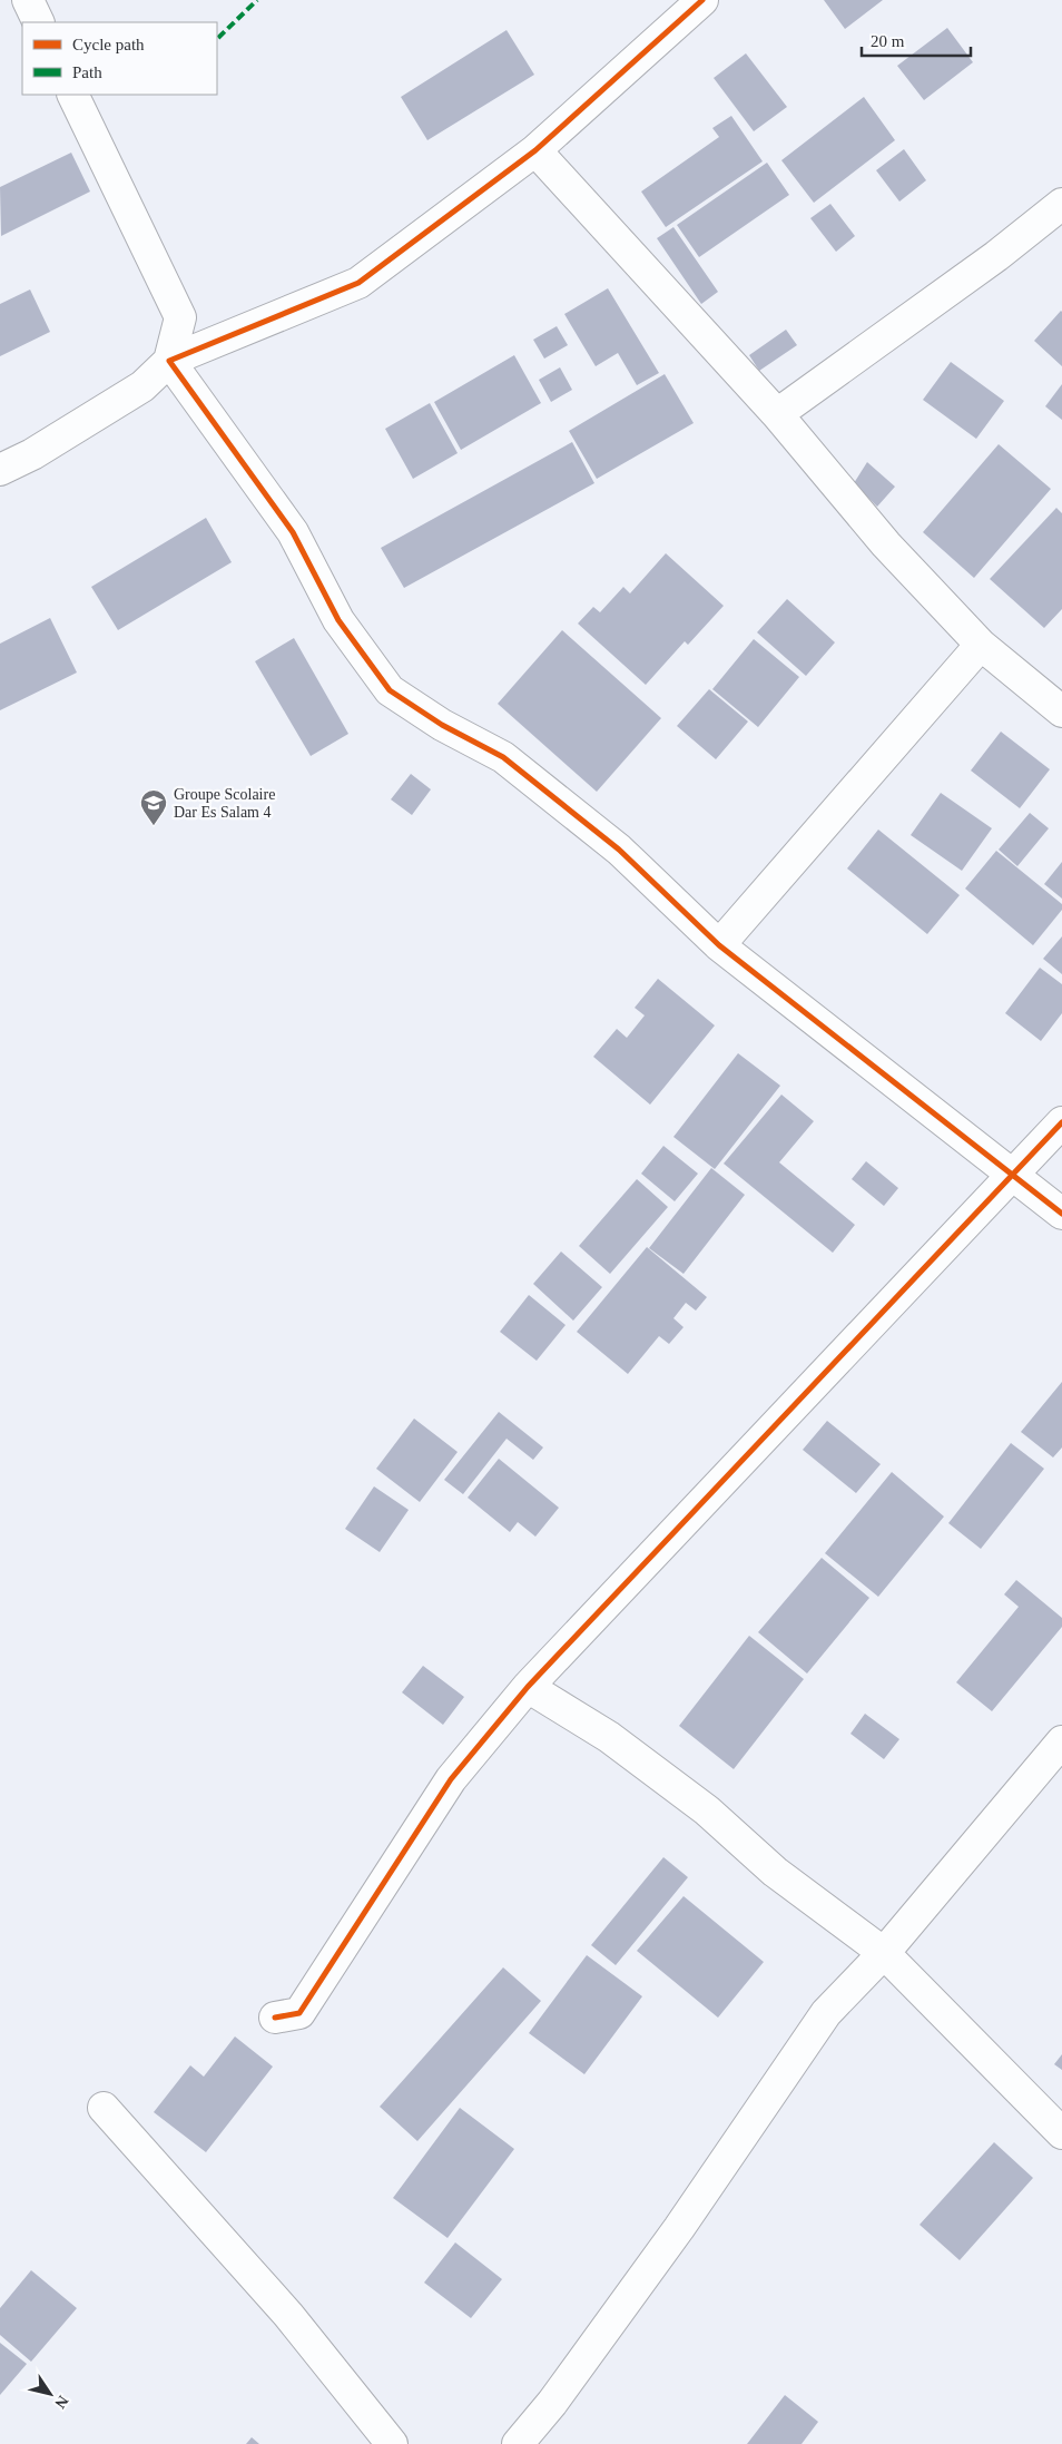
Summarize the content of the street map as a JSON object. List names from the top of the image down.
{
  "places": {
    "school or university": ["Groupe Scolaire Dar Es Salam 4"]
  },
  "legend": ["Cycle path", "Path"],
  "scale_bar": "20 m",
  "north": "bottom right"
}
